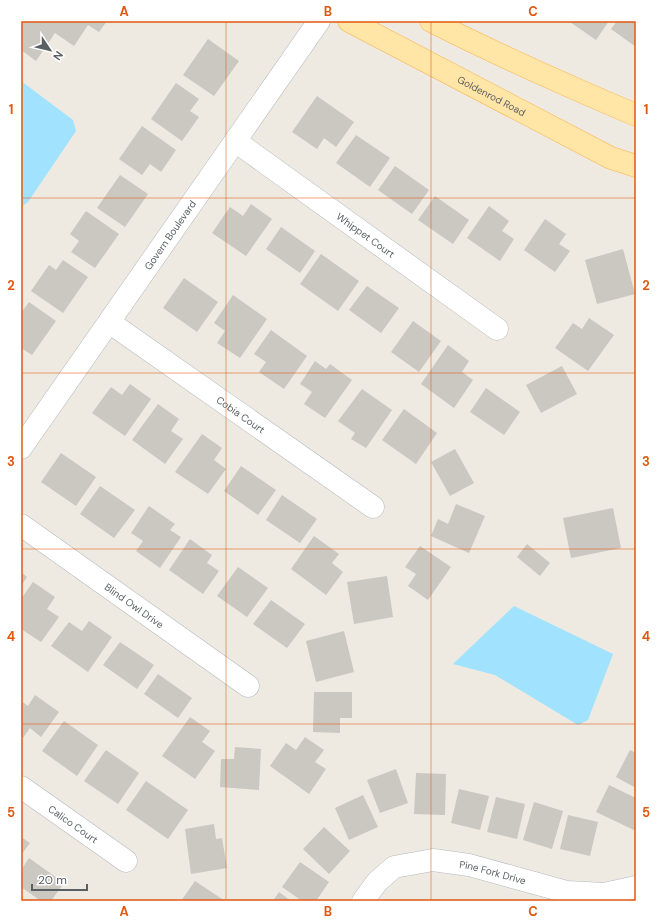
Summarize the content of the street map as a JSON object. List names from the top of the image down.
{
  "streets": {
    "main road": ["Goldenrod Road"],
    "street": [
      "Govern Boulevard",
      "Whippet Court",
      "Cobia Court",
      "Blind Owl Drive",
      "Calico Court",
      "Pine Fork Drive"
    ]
  },
  "crossings": [
    ["Govern Boulevard", "Whippet Court"],
    ["Govern Boulevard", "Cobia Court"]
  ],
  "scale_bar": "20 m",
  "north": "bottom right",
  "grid": {
    "columns": ["A", "B", "C"],
    "rows": [
      "1",
      "2",
      "3",
      "4",
      "5"
    ]
  }
}
